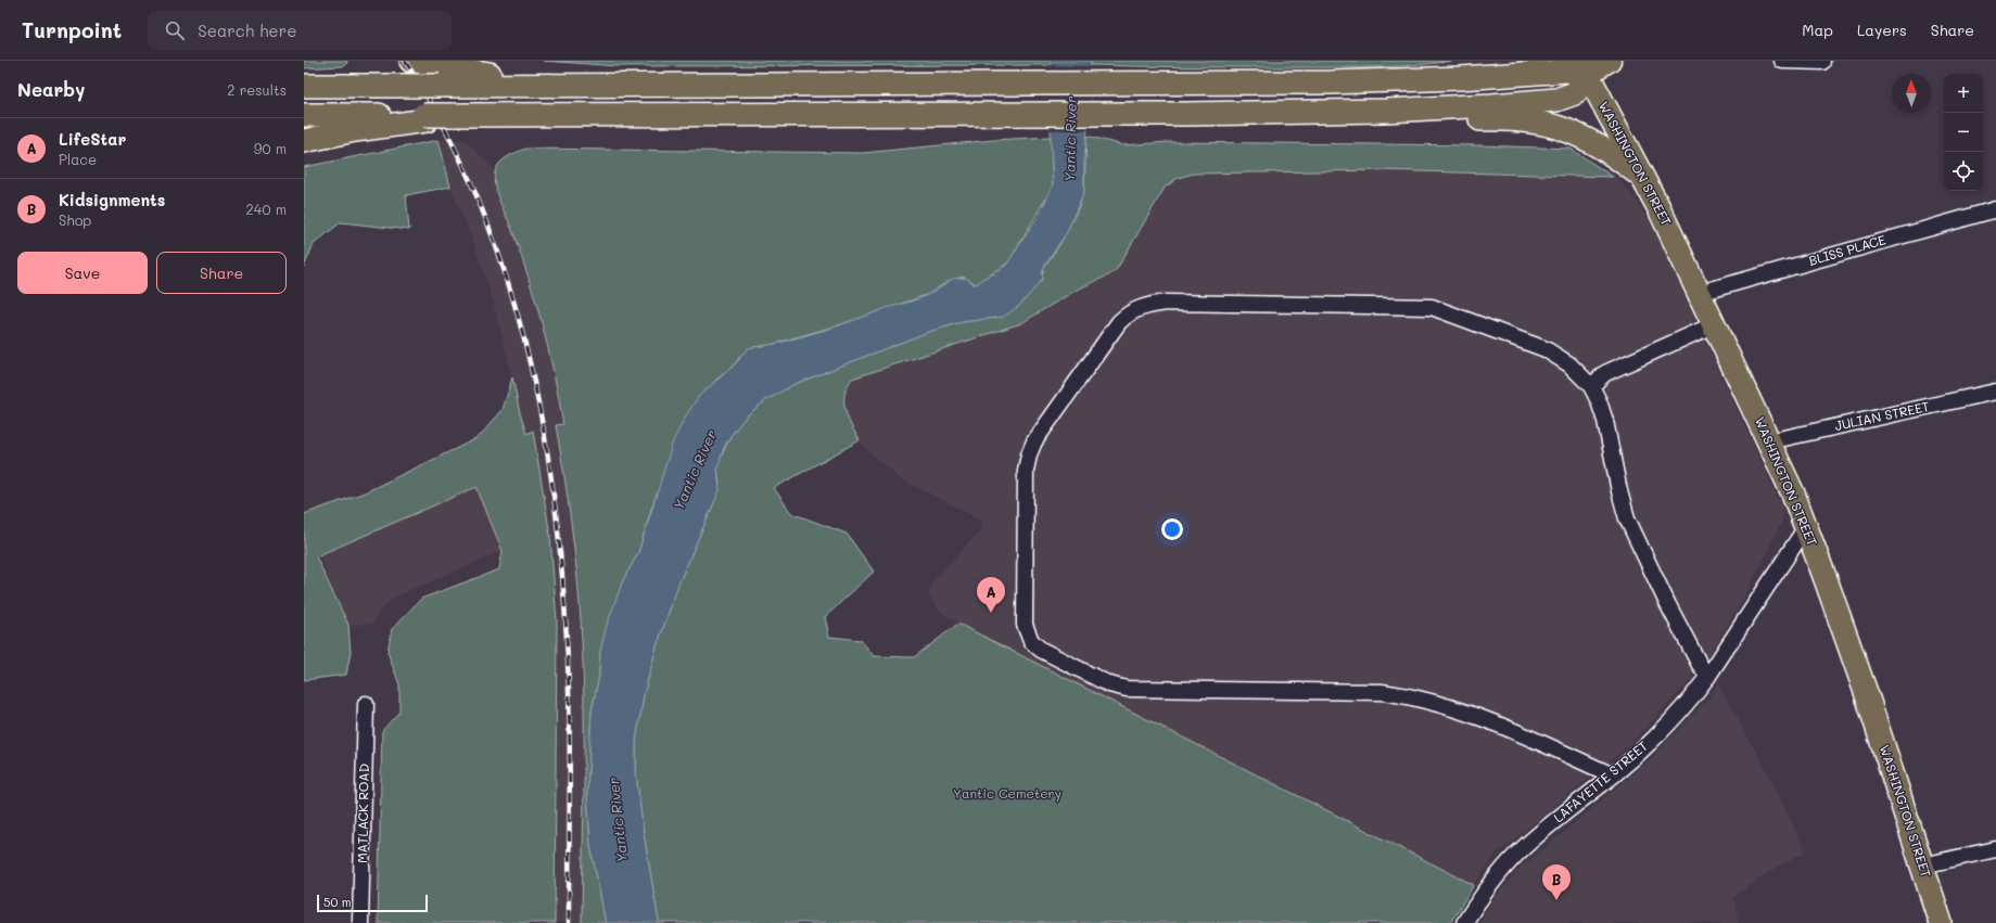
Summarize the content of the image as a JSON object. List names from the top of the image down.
{
  "streets": {
    "highway": ["WASHINGTON STREET"],
    "street": [
      "BLISS PLACE",
      "JULIAN STREET",
      "LAFAYETTE STREET",
      "MATLACK ROAD"
    ]
  },
  "crossings": [
    ["WASHINGTON STREET", "BLISS PLACE"],
    ["WASHINGTON STREET", "JULIAN STREET"],
    ["WASHINGTON STREET", "LAFAYETTE STREET"]
  ],
  "water": ["Yantic River"],
  "parks": ["Yantic Cemetery"],
  "scale_bar": "50 m",
  "north": "top",
  "page": {
    "header": "Turnpoint",
    "search": "Search here",
    "nav": ["Map", "Layers", "Share"],
    "heading": ["Nearby", "2 results"],
    "map_buttons": ["+", "−"],
    "list": [
      {
        "mark": "A",
        "name": "LifeStar",
        "note": "Place",
        "value": "90 m"
      },
      {
        "mark": "B",
        "name": "Kidsignments",
        "note": "Shop",
        "value": "240 m"
      }
    ],
    "buttons": ["Save", "Share"],
    "pins": ["A", "B"],
    "scale": "50 m"
  }
}
